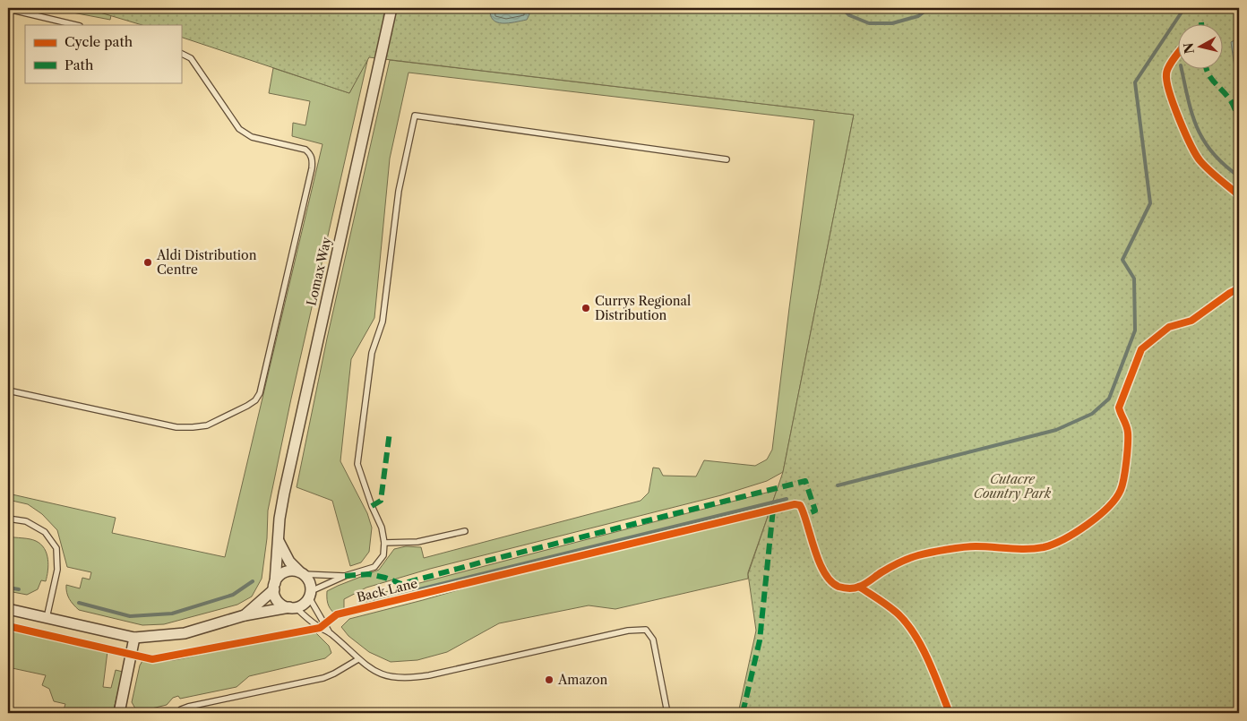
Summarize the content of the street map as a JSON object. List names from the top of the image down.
{
  "streets": {
    "street": ["Lomax Way"],
    "cycle path": ["Back Lane"]
  },
  "parks": ["Cutacre Country Park"],
  "places": ["Aldi Distribution Centre", "Currys Regional Distribution", "Amazon"],
  "legend": ["Cycle path", "Path"],
  "north": "left"
}
